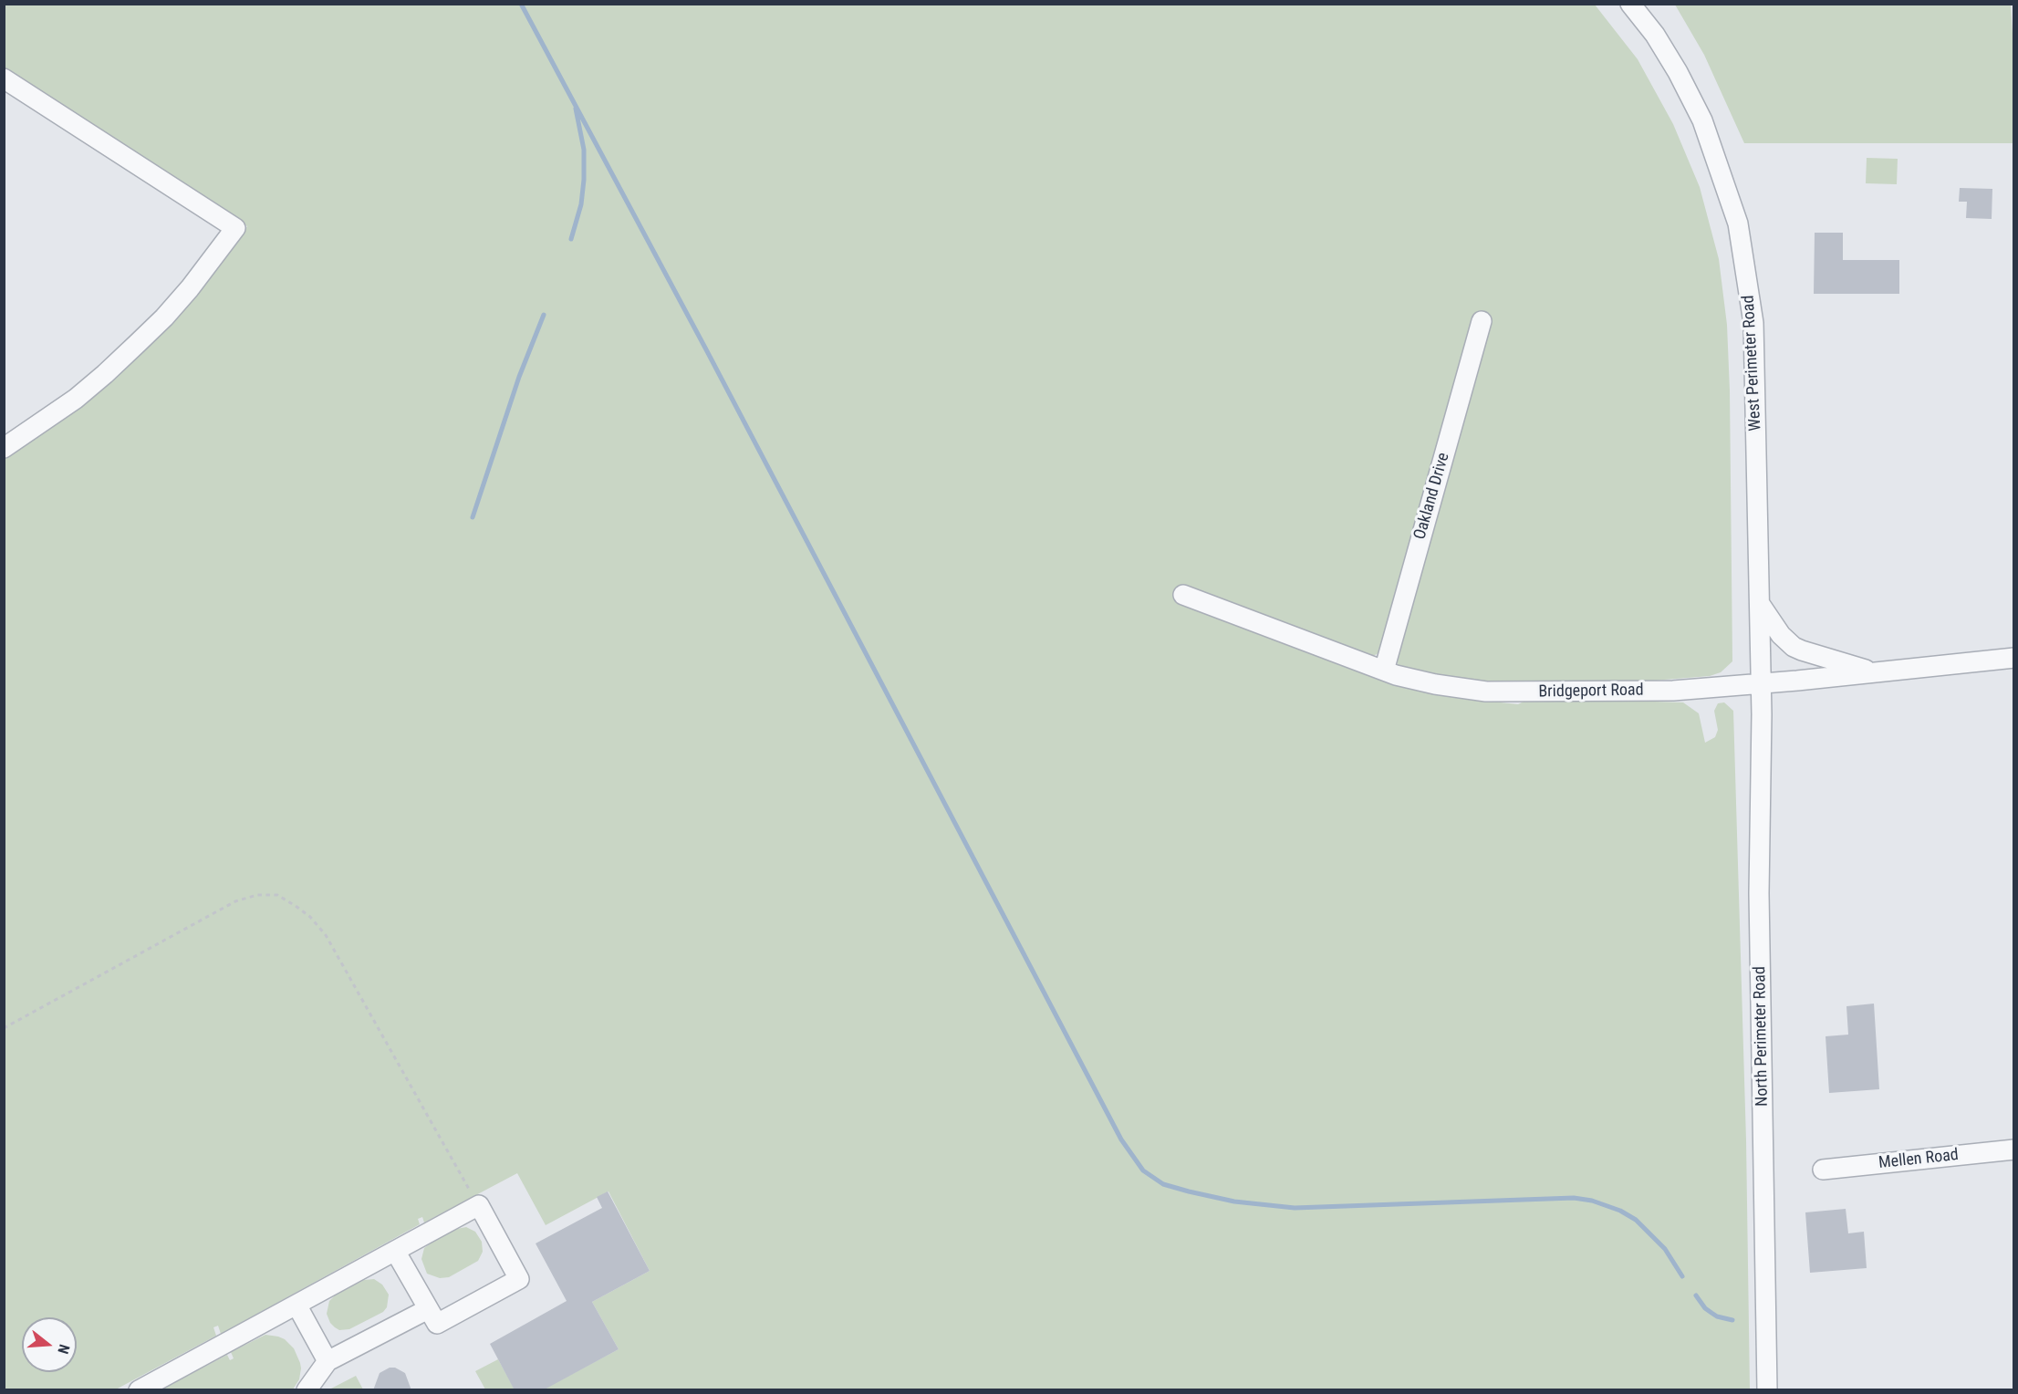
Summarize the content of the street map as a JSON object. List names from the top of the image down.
{
  "streets": {
    "street": [
      "West Perimeter Road",
      "Oakland Drive",
      "Bridgeport Road",
      "North Perimeter Road",
      "Mellen Road"
    ]
  },
  "crossings": [
    ["West Perimeter Road", "Bridgeport Road"],
    ["West Perimeter Road", "North Perimeter Road"],
    ["Oakland Drive", "Bridgeport Road"],
    ["Bridgeport Road", "North Perimeter Road"]
  ],
  "north": "right"
}
